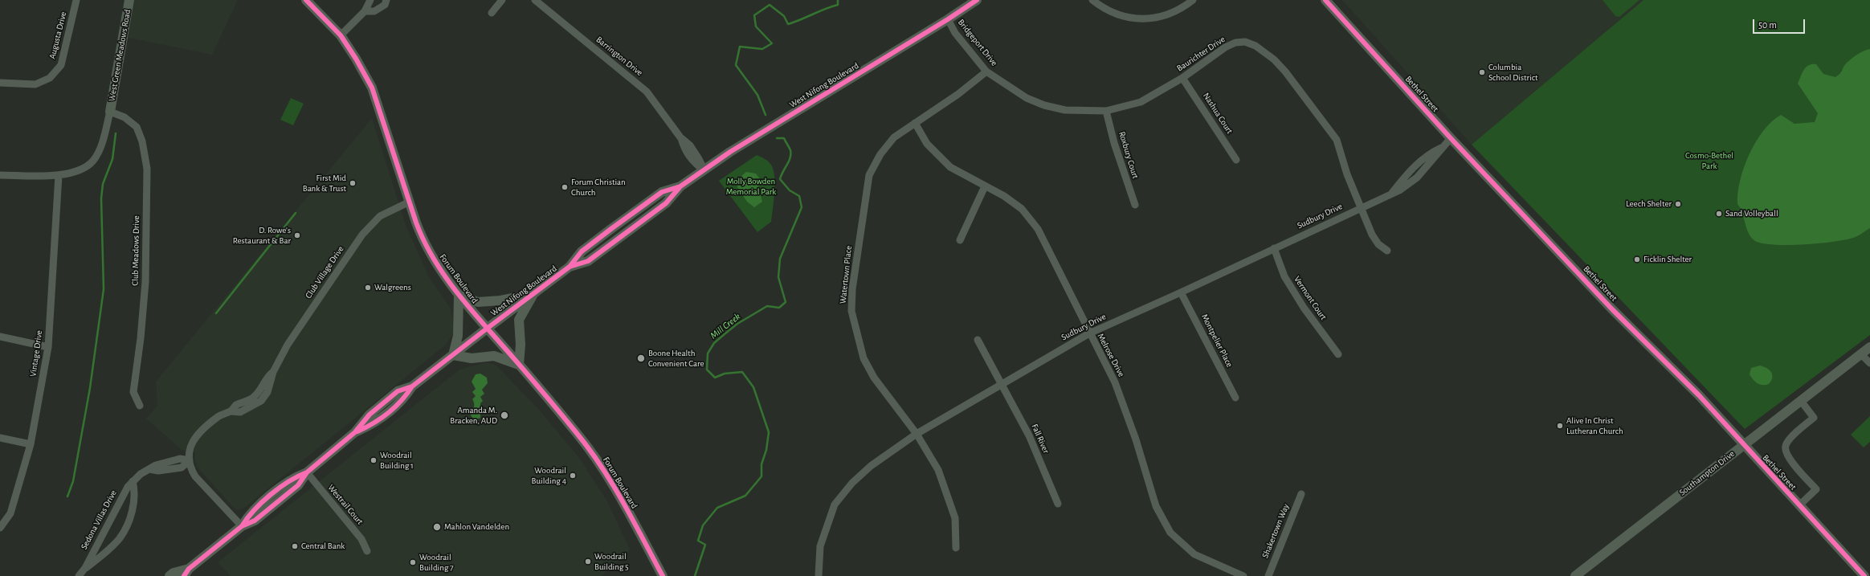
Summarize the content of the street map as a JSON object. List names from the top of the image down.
{
  "streets": {
    "street": [
      "Augusta Drive",
      "Bridgeport Drive",
      "Baurichter Drive",
      "West Green Meadows Road",
      "Barrington Drive",
      "West Nifong Boulevard",
      "Bethel Street",
      "Nashua Court",
      "Roxbury Court",
      "Sudbury Drive",
      "Club Meadows Drive",
      "Club Village Drive",
      "Watertown Place",
      "Forum Boulevard",
      "Vermont Court",
      "Montpelier Place",
      "Vintage Drive",
      "Melrose Drive",
      "Fall River",
      "Southampton Drive",
      "Westrail Court",
      "Sedona Villas Drive",
      "Shakertown Way"
    ]
  },
  "crossings": [
    ["Bridgeport Drive", "Baurichter Drive"],
    ["Bridgeport Drive", "West Nifong Boulevard"],
    ["Bridgeport Drive", "Watertown Place"],
    ["Baurichter Drive", "Nashua Court"],
    ["Baurichter Drive", "Roxbury Court"],
    ["Baurichter Drive", "Sudbury Drive"],
    ["West Green Meadows Road", "Club Meadows Drive"],
    ["Barrington Drive", "West Nifong Boulevard"],
    ["West Nifong Boulevard", "Club Village Drive"],
    ["West Nifong Boulevard", "Forum Boulevard"],
    ["West Nifong Boulevard", "Westrail Court"],
    ["Bethel Street", "Sudbury Drive"],
    ["Bethel Street", "Southampton Drive"],
    ["Sudbury Drive", "Watertown Place"],
    ["Sudbury Drive", "Vermont Court"],
    ["Sudbury Drive", "Montpelier Place"],
    ["Sudbury Drive", "Melrose Drive"],
    ["Sudbury Drive", "Fall River"],
    ["Club Village Drive", "Forum Boulevard"],
    ["Club Village Drive", "Sedona Villas Drive"],
    ["Watertown Place", "Melrose Drive"]
  ],
  "water": ["Mill Creek"],
  "parks": ["Cosmo-Bethel Park", "Molly Bowden Memorial Park"],
  "places": [
    "Columbia School District",
    "First Mid Bank & Trust",
    "Forum Christian Church",
    "Leech Shelter",
    "Sand Volleyball",
    "D. Rowe's Restaurant & Bar",
    "Ficklin Shelter",
    "Walgreens",
    "Boone Health Convenient Care",
    "Amanda M. Bracken, AUD",
    "Alive In Christ Lutheran Church",
    "Woodrail Building 1",
    "Woodrail Building 4",
    "Mahlon Vandelden",
    "Central Bank",
    "Woodrail Building 5",
    "Woodrail Building 7"
  ],
  "scale_bar": "50 m"
}
